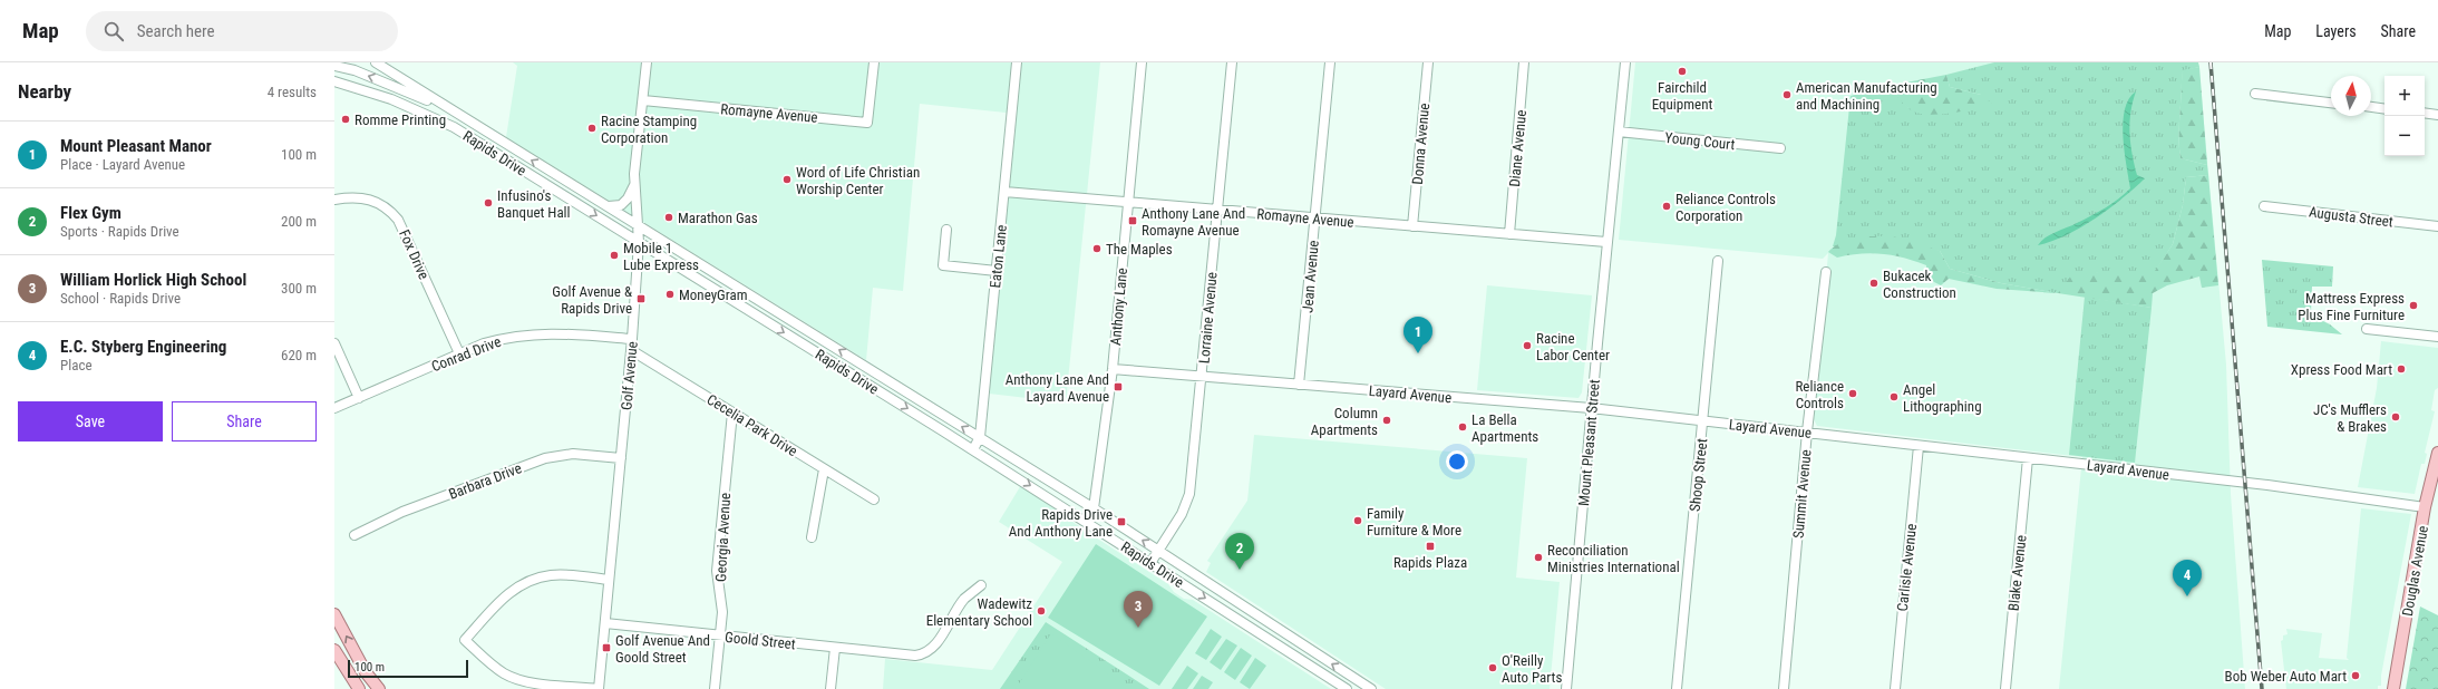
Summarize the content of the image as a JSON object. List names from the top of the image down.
{
  "streets": {
    "main road": ["Douglas Avenue"],
    "street": [
      "Romayne Avenue",
      "Young Court",
      "Donna Avenue",
      "Diane Avenue",
      "Rapids Drive",
      "Augusta Street",
      "Fox Drive",
      "Eaton Lane",
      "Jean Avenue",
      "Anthony Lane",
      "Lorraine Avenue",
      "Conrad Drive",
      "Golf Avenue",
      "Layard Avenue",
      "Cecelia Park Drive",
      "Mount Pleasant Street",
      "Shoop Street",
      "Barbara Drive",
      "Summit Avenue",
      "Georgia Avenue",
      "Carlisle Avenue",
      "Blake Avenue",
      "Goold Street"
    ]
  },
  "crossings": [
    ["Romayne Avenue", "Donna Avenue"],
    ["Romayne Avenue", "Diane Avenue"],
    ["Romayne Avenue", "Eaton Lane"],
    ["Romayne Avenue", "Jean Avenue"],
    ["Romayne Avenue", "Anthony Lane"],
    ["Romayne Avenue", "Lorraine Avenue"],
    ["Romayne Avenue", "Golf Avenue"],
    ["Romayne Avenue", "Mount Pleasant Street"],
    ["Young Court", "Mount Pleasant Street"],
    ["Rapids Drive", "Eaton Lane"],
    ["Rapids Drive", "Anthony Lane"],
    ["Rapids Drive", "Lorraine Avenue"],
    ["Rapids Drive", "Golf Avenue"],
    ["Fox Drive", "Conrad Drive"],
    ["Jean Avenue", "Layard Avenue"],
    ["Anthony Lane", "Layard Avenue"],
    ["Lorraine Avenue", "Layard Avenue"],
    ["Conrad Drive", "Golf Avenue"],
    ["Golf Avenue", "Cecelia Park Drive"],
    ["Golf Avenue", "Barbara Drive"],
    ["Golf Avenue", "Goold Street"],
    ["Layard Avenue", "Mount Pleasant Street"],
    ["Layard Avenue", "Shoop Street"],
    ["Layard Avenue", "Summit Avenue"],
    ["Layard Avenue", "Carlisle Avenue"],
    ["Layard Avenue", "Douglas Avenue"],
    ["Layard Avenue", "Blake Avenue"],
    ["Cecelia Park Drive", "Georgia Avenue"],
    ["Georgia Avenue", "Goold Street"]
  ],
  "places": {
    "other": [
      "Fairchild Equipment",
      "American Manufacturing and Machining",
      "Romme Printing",
      "Racine Stamping Corporation",
      "Word of Life Christian Worship Center",
      "Infusino's Banquet Hall",
      "Reliance Controls Corporation",
      "Marathon Gas",
      "The Maples",
      "Mobile 1 Lube Express",
      "Bukacek Construction",
      "MoneyGram",
      "Mattress Express Plus Fine Furniture",
      "Racine Labor Center",
      "Xpress Food Mart",
      "Reliance Controls",
      "Angel Lithographing",
      "JC's Mufflers & Brakes",
      "Column Apartments",
      "La Bella Apartments",
      "Family Furniture & More",
      "Reconciliation Ministries International",
      "Wadewitz Elementary School",
      "O'Reilly Auto Parts",
      "Bob Weber Auto Mart"
    ],
    "transit": [
      "Anthony Lane And Romayne Avenue",
      "Golf Avenue & Rapids Drive",
      "Anthony Lane And Layard Avenue",
      "Rapids Drive And Anthony Lane",
      "Rapids Plaza",
      "Golf Avenue And Goold Street"
    ]
  },
  "scale_bar": "100 m",
  "north": "top",
  "page": {
    "header": "Map",
    "search": "Search here",
    "nav": ["Map", "Layers", "Share"],
    "heading": ["Nearby", "4 results"],
    "map_buttons": ["+", "−"],
    "list": [
      {
        "mark": "1",
        "name": "Mount Pleasant Manor",
        "note": "Place · Layard Avenue",
        "value": "100 m"
      },
      {
        "mark": "2",
        "name": "Flex Gym",
        "note": "Sports · Rapids Drive",
        "value": "200 m"
      },
      {
        "mark": "3",
        "name": "William Horlick High School",
        "note": "School · Rapids Drive",
        "value": "300 m"
      },
      {
        "mark": "4",
        "name": "E.C. Styberg Engineering",
        "note": "Place",
        "value": "620 m"
      }
    ],
    "pins": [
      "1",
      "2",
      "4",
      "3"
    ],
    "buttons": ["Save", "Share"],
    "scale": "100 m"
  }
}
